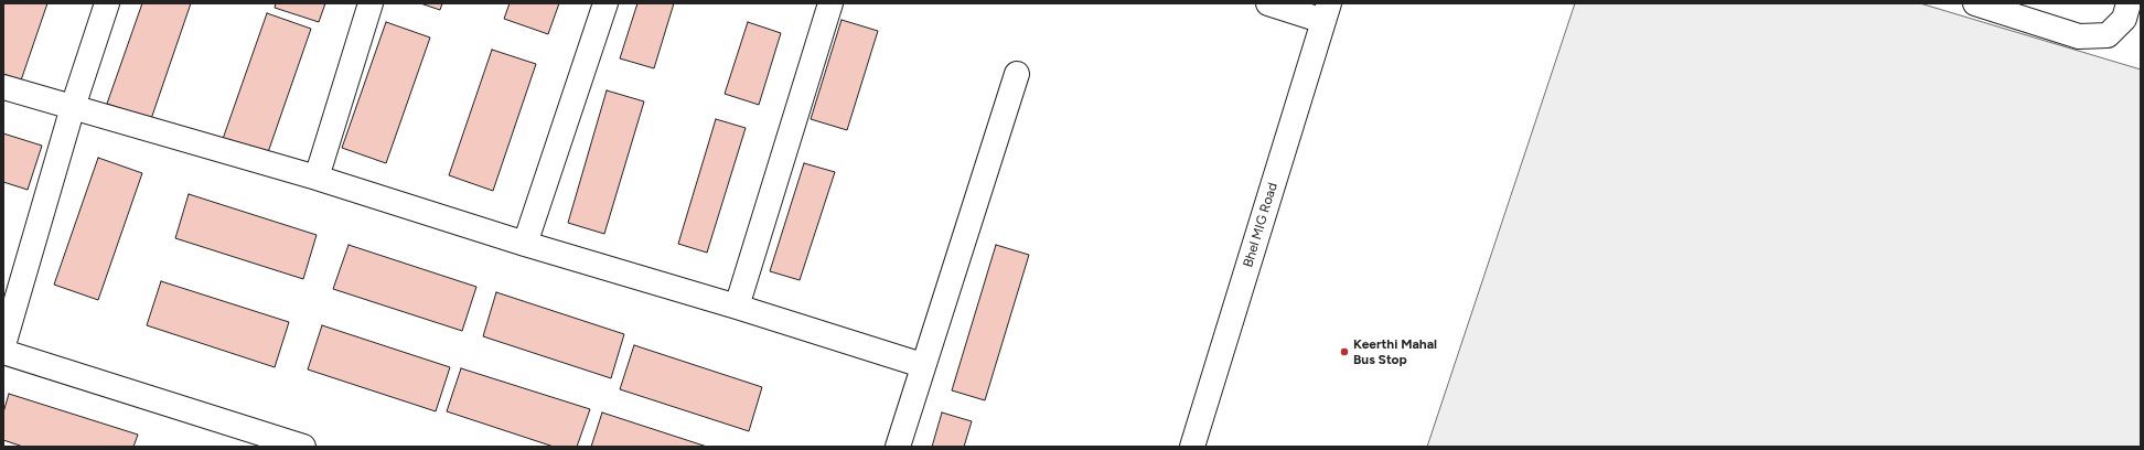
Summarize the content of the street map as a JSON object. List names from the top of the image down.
{
  "streets": {
    "street": ["Bhel MIG Road"]
  },
  "places": ["Keerthi Mahal Bus Stop"]
}
